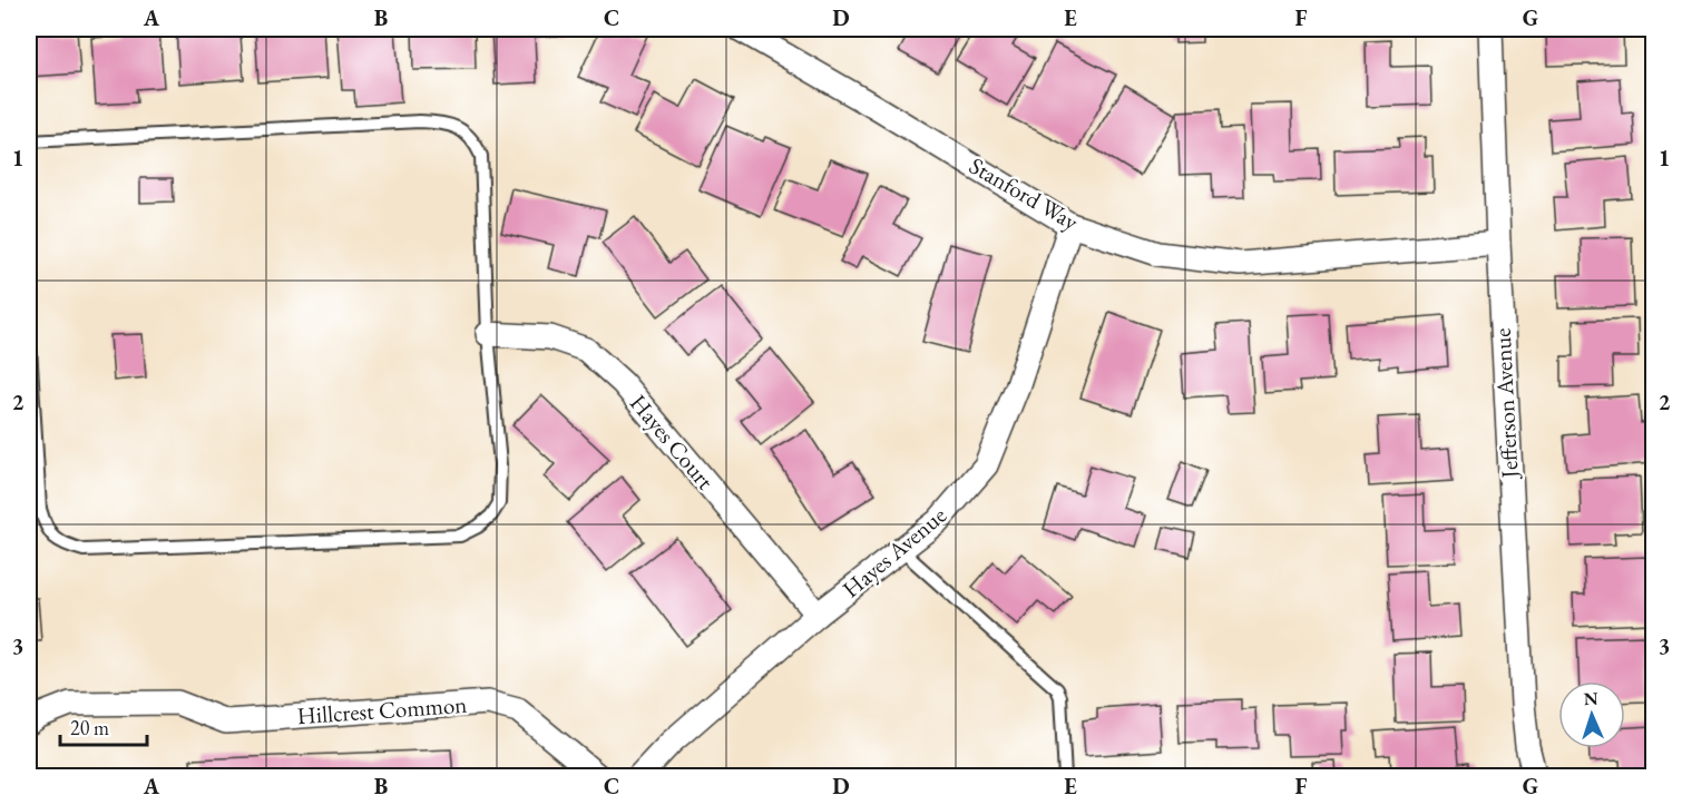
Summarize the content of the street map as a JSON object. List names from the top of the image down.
{
  "streets": {
    "street": [
      "Stanford Way",
      "Jefferson Avenue",
      "Hayes Court",
      "Hayes Avenue",
      "Hillcrest Common"
    ]
  },
  "crossings": [
    ["Stanford Way", "Jefferson Avenue"],
    ["Stanford Way", "Hayes Avenue"],
    ["Hayes Court", "Hayes Avenue"]
  ],
  "scale_bar": "20 m",
  "north": "top",
  "grid": {
    "columns": [
      "A",
      "B",
      "C",
      "D",
      "E",
      "F",
      "G"
    ],
    "rows": ["1", "2", "3"]
  }
}
